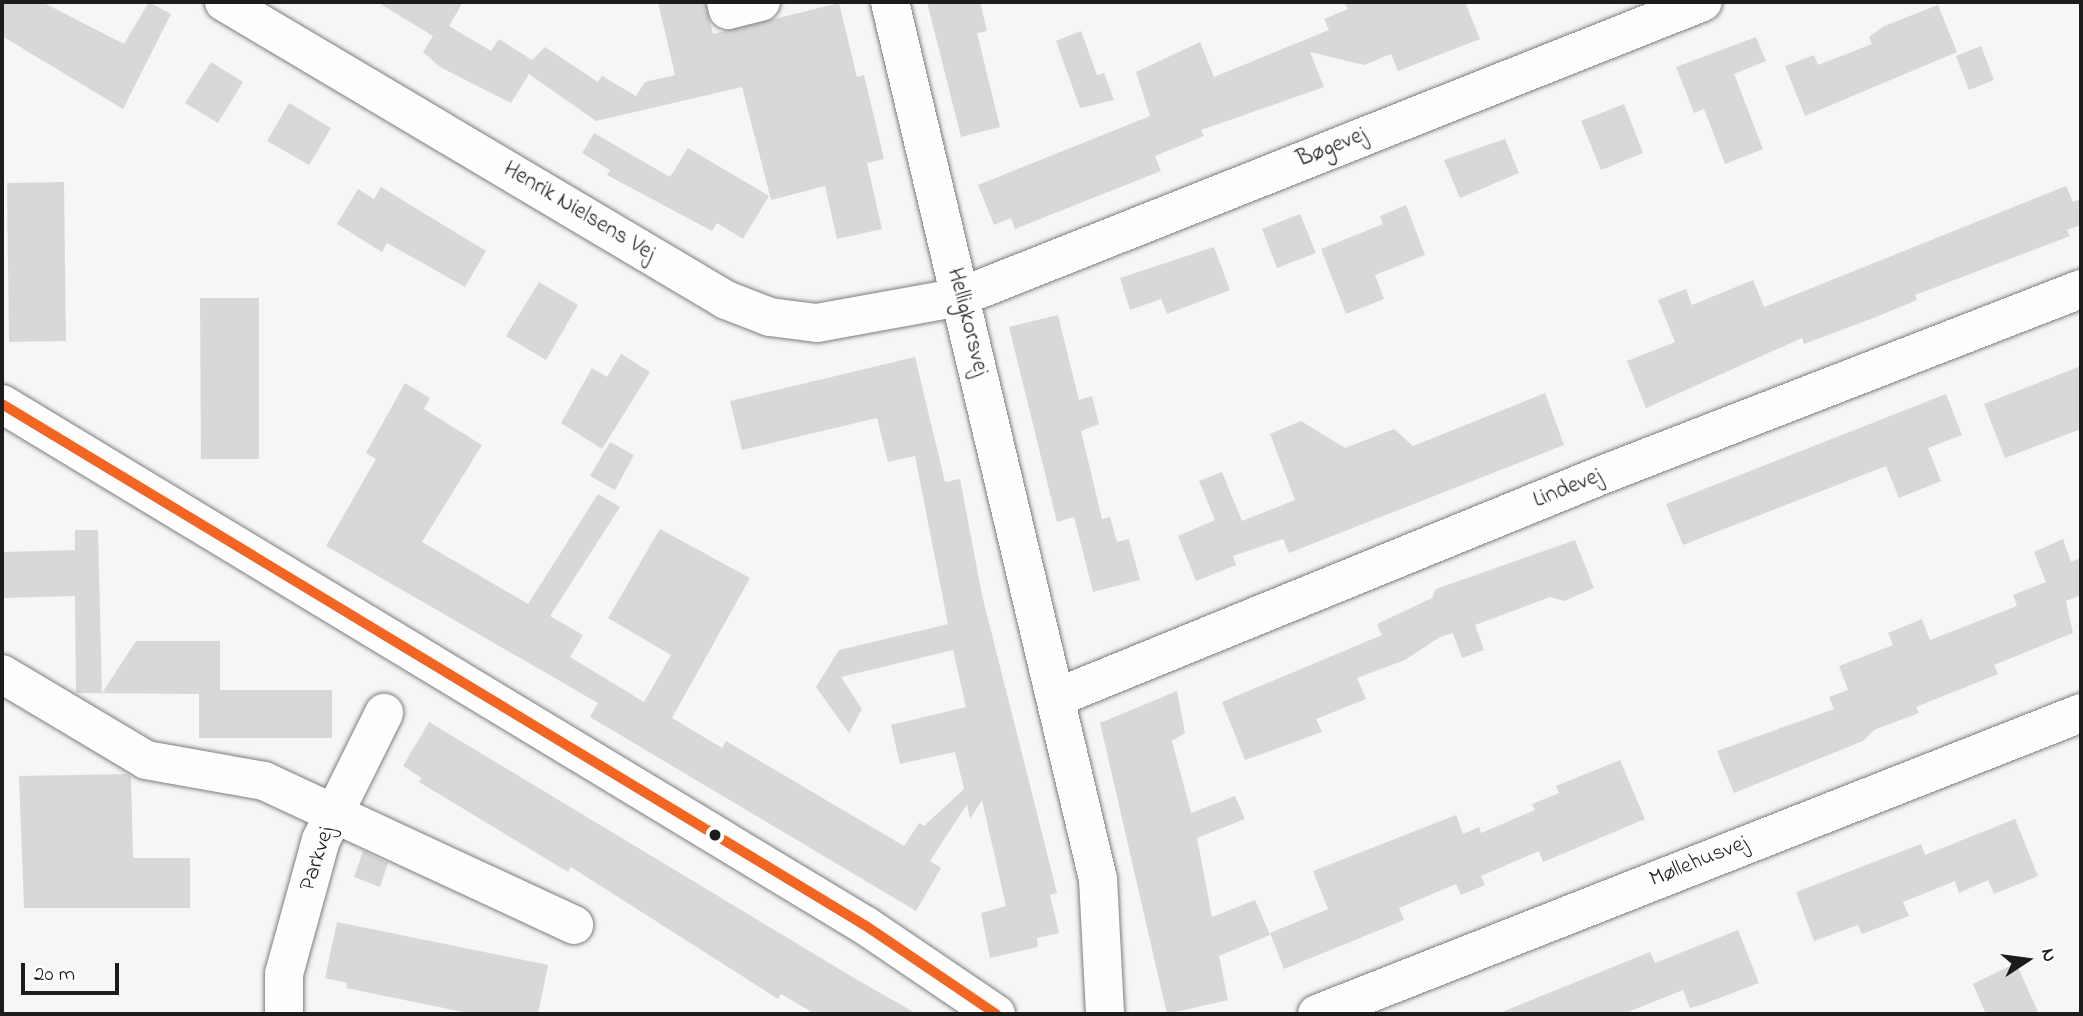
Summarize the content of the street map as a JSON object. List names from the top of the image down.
{
  "streets": {
    "street": [
      "Bøgevej",
      "Henrik Nielsens Vej",
      "Helligkorsvej",
      "Lindevej",
      "Parkvej",
      "Møllehusvej"
    ]
  },
  "crossings": [
    ["Bøgevej", "Henrik Nielsens Vej"],
    ["Bøgevej", "Helligkorsvej"],
    ["Henrik Nielsens Vej", "Helligkorsvej"],
    ["Helligkorsvej", "Lindevej"]
  ],
  "scale_bar": "20 m",
  "north": "right"
}
